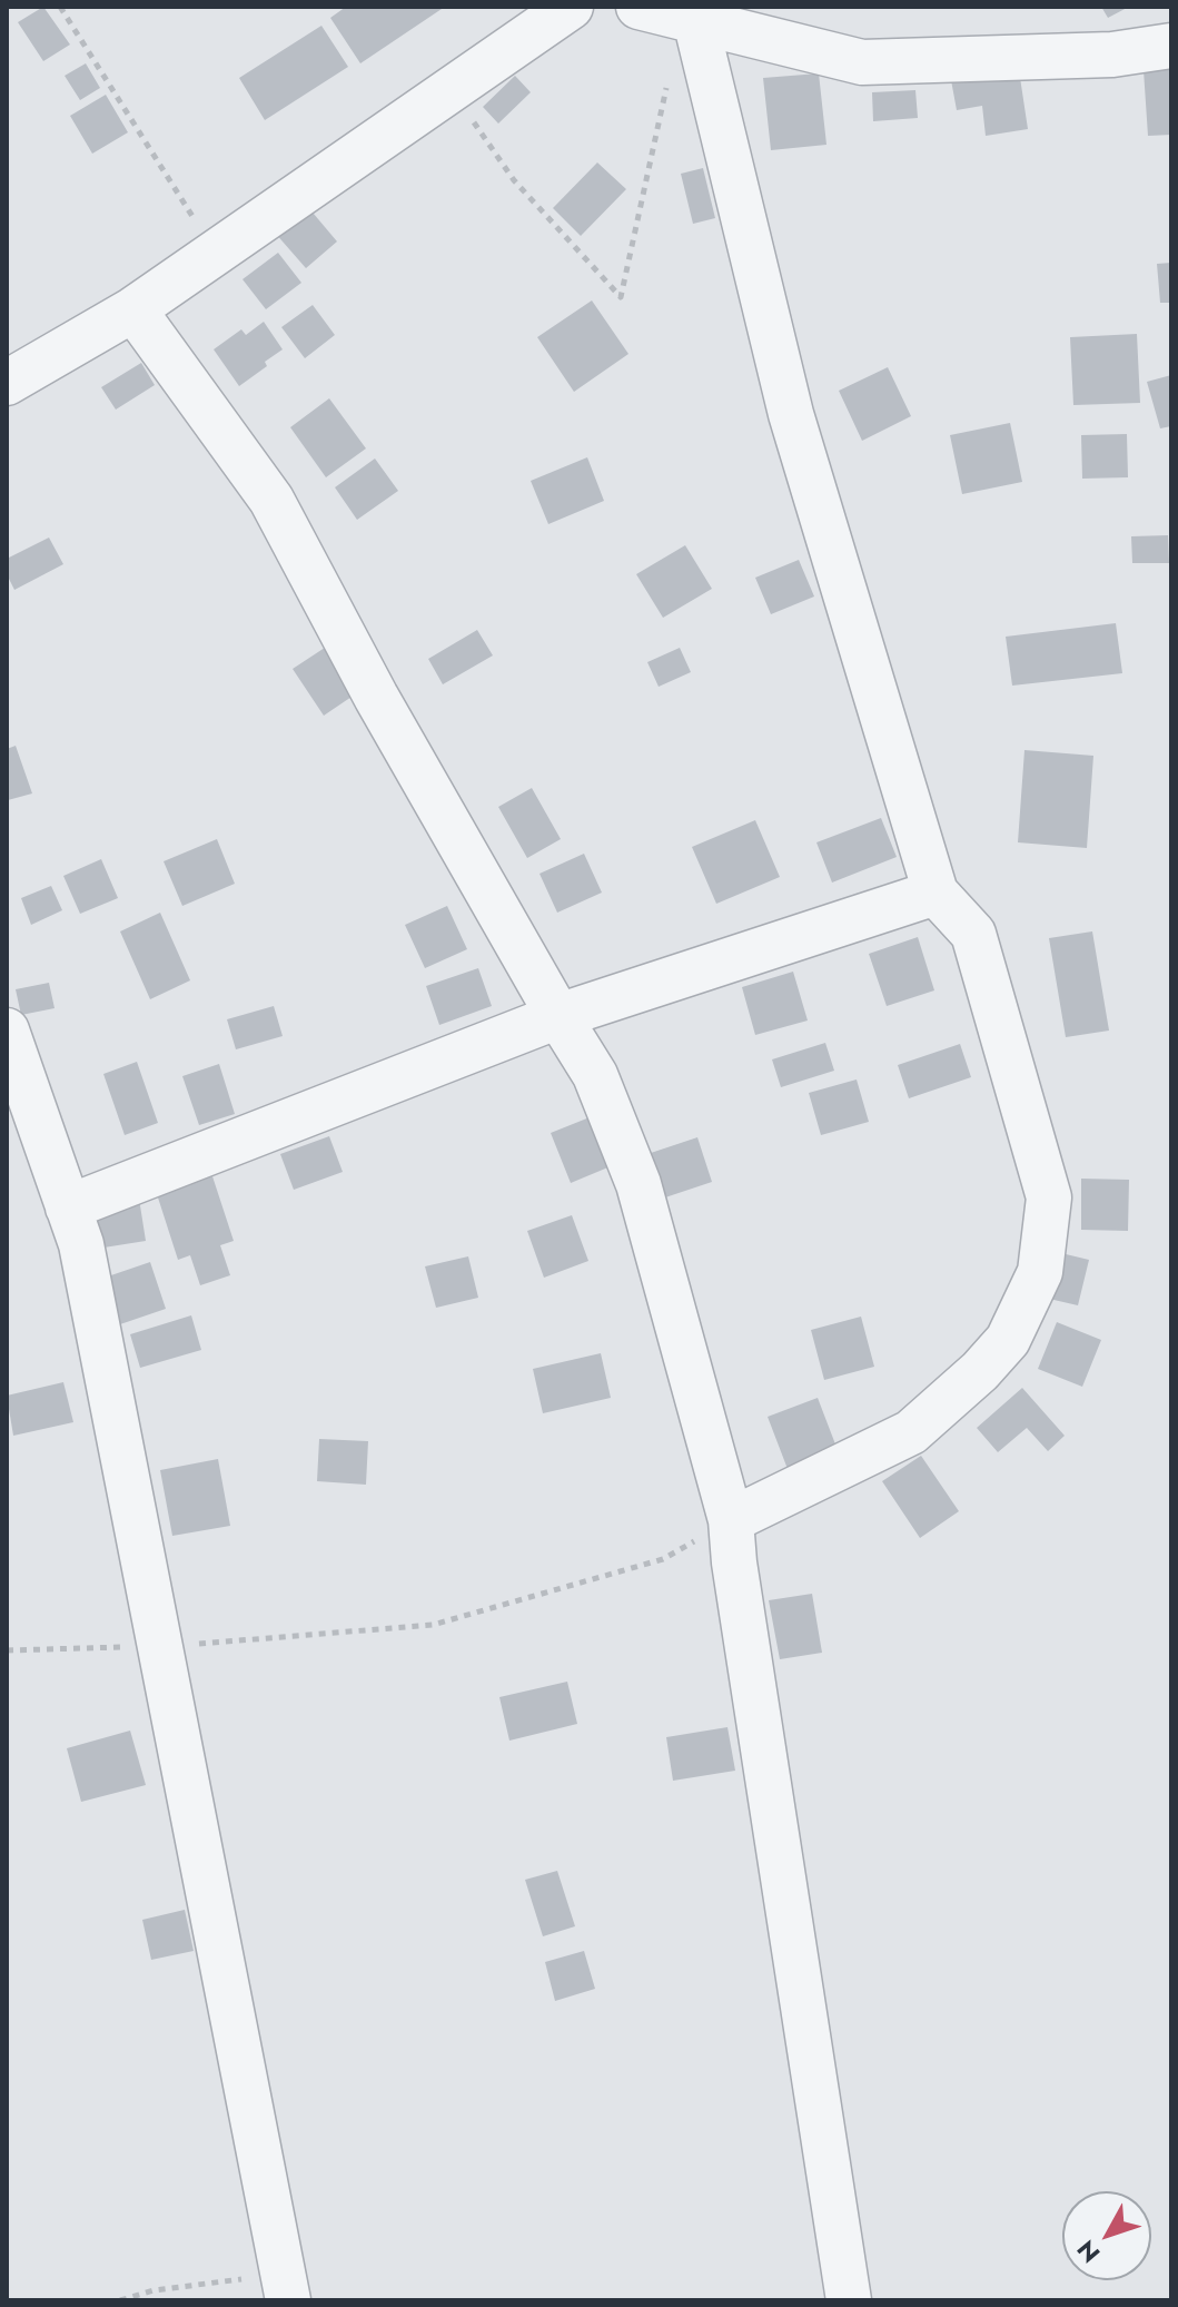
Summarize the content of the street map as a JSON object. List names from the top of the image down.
{
  "north": "bottom left"
}
